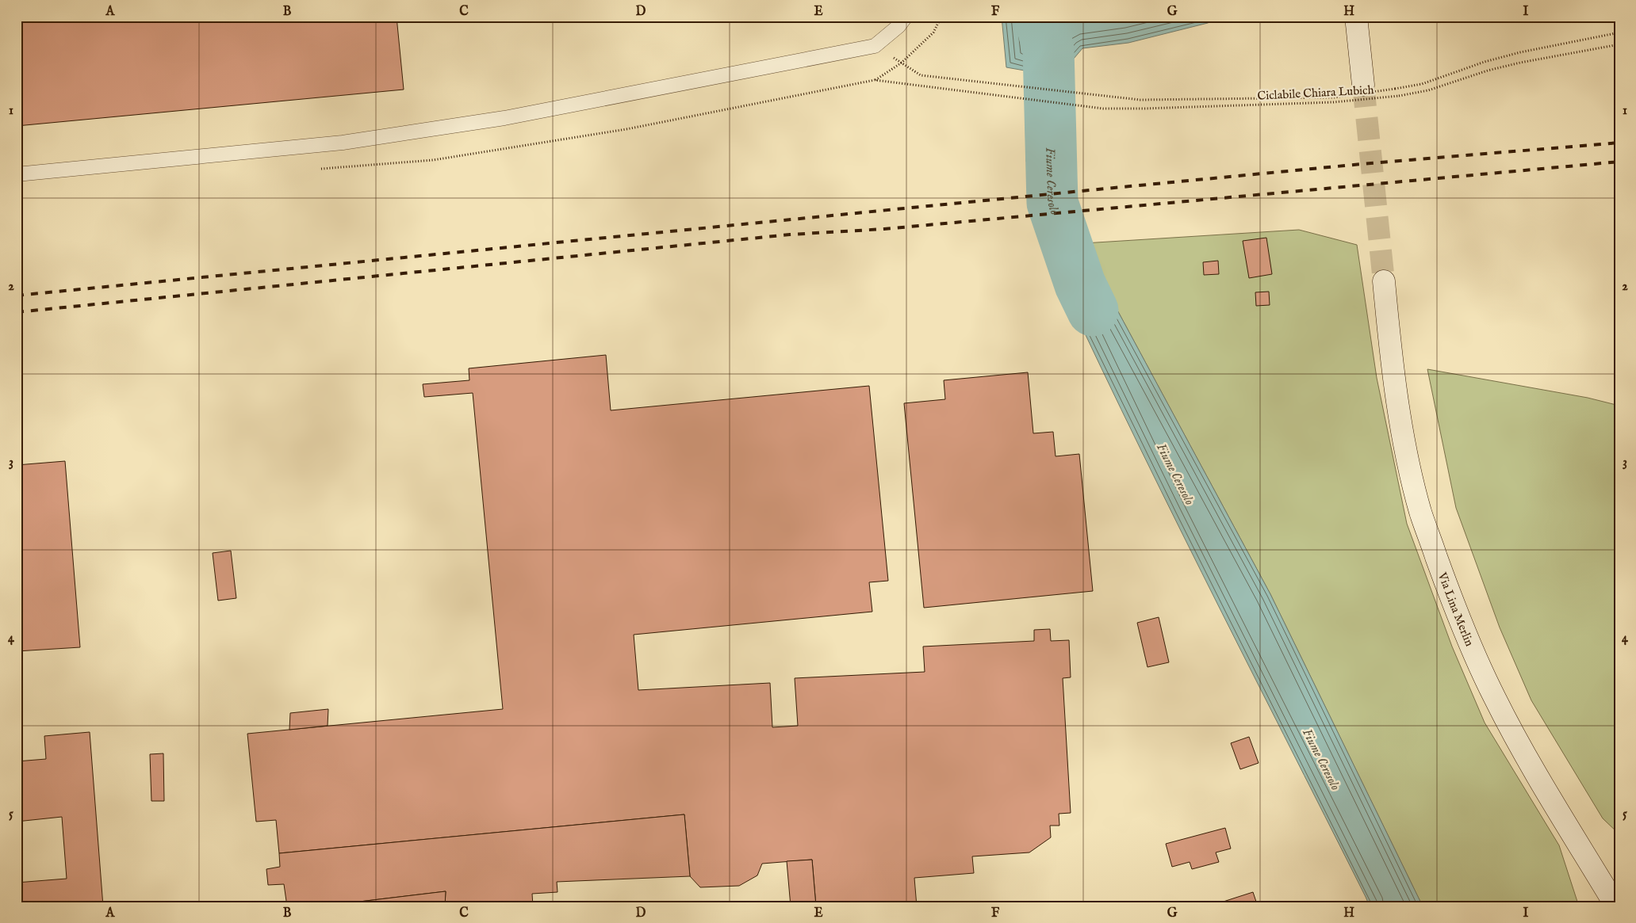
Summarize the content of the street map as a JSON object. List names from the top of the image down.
{
  "streets": {
    "main road": ["Via Lina Merlin"],
    "path": ["Ciclabile Chiara Lubich"]
  },
  "water": ["Fiume Ceresolo"],
  "grid": {
    "columns": [
      "A",
      "B",
      "C",
      "D",
      "E",
      "F",
      "G",
      "H",
      "I"
    ],
    "rows": [
      "1",
      "2",
      "3",
      "4",
      "5"
    ]
  }
}
